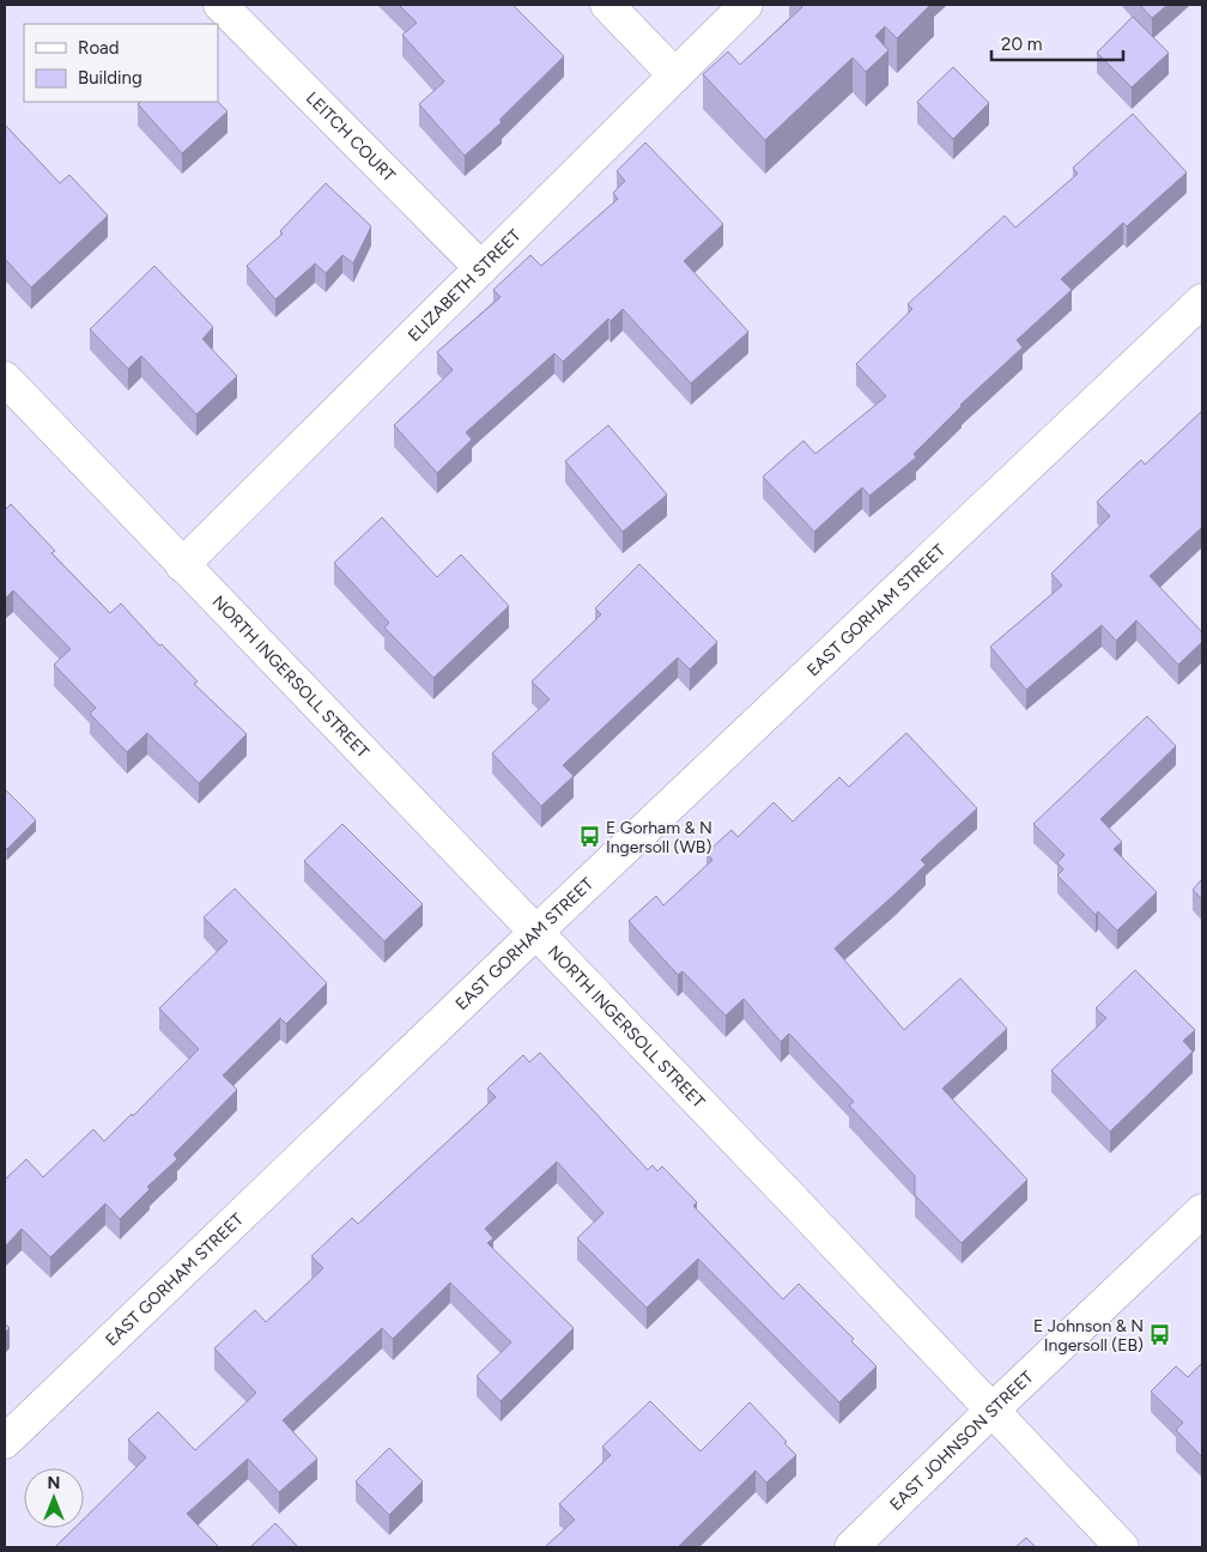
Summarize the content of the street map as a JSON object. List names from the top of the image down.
{
  "streets": {
    "street": [
      "LEITCH COURT",
      "ELIZABETH STREET",
      "EAST GORHAM STREET",
      "NORTH INGERSOLL STREET",
      "EAST JOHNSON STREET"
    ]
  },
  "crossings": [
    ["LEITCH COURT", "ELIZABETH STREET"],
    ["ELIZABETH STREET", "NORTH INGERSOLL STREET"],
    ["EAST GORHAM STREET", "NORTH INGERSOLL STREET"],
    ["NORTH INGERSOLL STREET", "EAST JOHNSON STREET"]
  ],
  "places": {
    "bus stop": ["E Gorham & N Ingersoll (WB)", "E Johnson & N Ingersoll (EB)"]
  },
  "legend": ["Road", "Building"],
  "scale_bar": "20 m",
  "north": "top"
}
